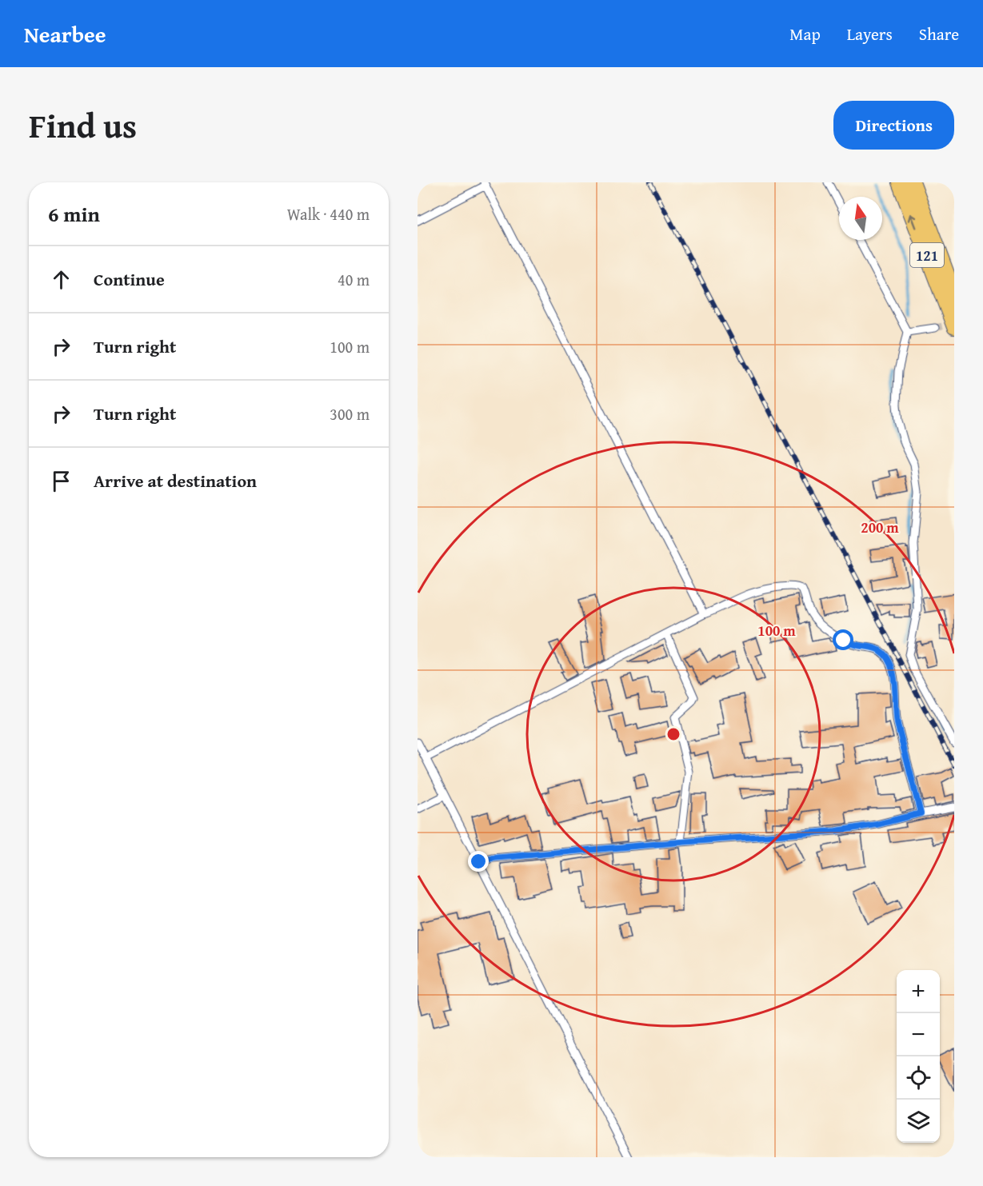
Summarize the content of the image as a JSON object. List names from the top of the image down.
{
  "streets": {
    "highway": ["121"]
  },
  "north": "top",
  "page": {
    "header": "Nearbee",
    "nav": ["Map", "Layers", "Share"],
    "title": "Find us",
    "buttons": "Directions",
    "heading": ["6 min", "Walk · 440 m"],
    "list": [
      ["Continue", "40 m"],
      ["Turn right", "100 m"],
      ["Turn right", "300 m"],
      "Arrive at destination"
    ],
    "map_buttons": ["+", "−"]
  },
  "rings": ["200 m", "100 m"]
}
